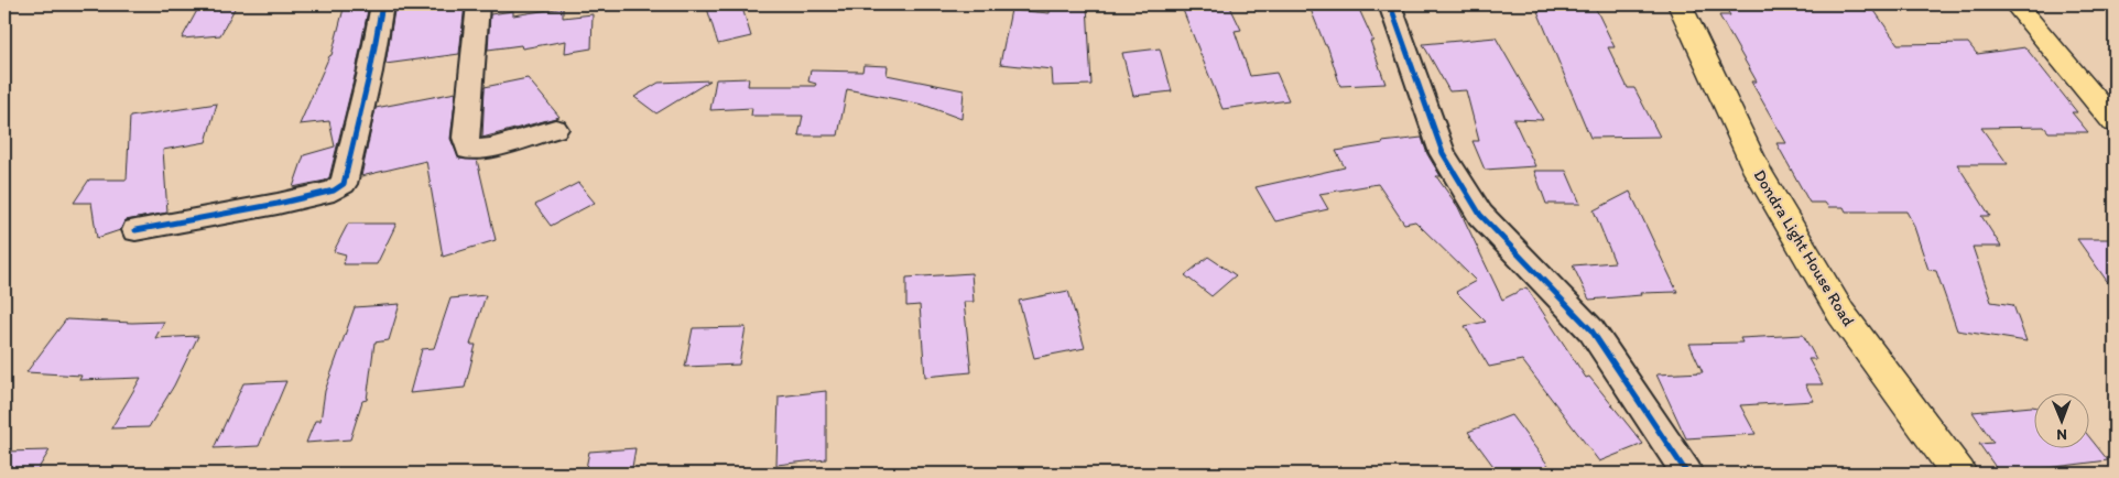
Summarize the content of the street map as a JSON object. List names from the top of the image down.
{
  "streets": {
    "main road": ["Dondra Light House Road"]
  },
  "north": "bottom"
}
